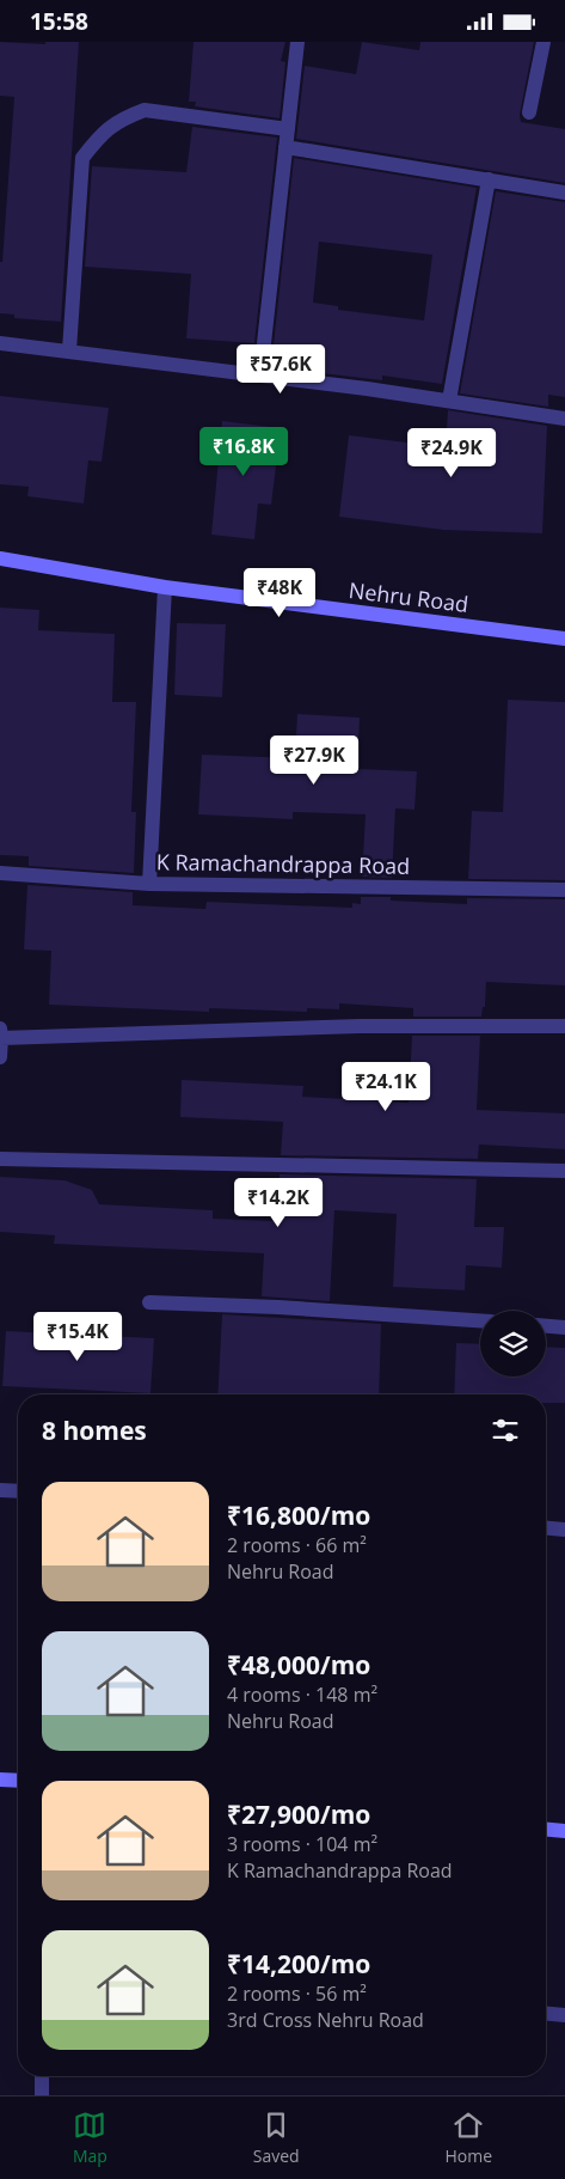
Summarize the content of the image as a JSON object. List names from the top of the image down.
{
  "streets": {
    "main road": ["Nehru Road"],
    "street": ["K Ramachandrappa Road"]
  },
  "page": {
    "status": "15:58",
    "price": [
      "₹57.6K",
      "₹16.8K",
      "₹24.9K",
      "₹48K",
      "₹27.9K",
      "₹24.1K",
      "₹14.2K",
      "₹15.4K"
    ],
    "heading": "8 homes",
    "list": [
      {
        "name": "₹16,800/mo",
        "note": "2 rooms · 66 m² · Nehru Road"
      },
      {
        "name": "₹48,000/mo",
        "note": "4 rooms · 148 m² · Nehru Road"
      },
      {
        "name": "₹27,900/mo",
        "note": "3 rooms · 104 m² · K Ramachandrappa Road"
      },
      {
        "name": "₹14,200/mo",
        "note": "2 rooms · 56 m² · 3rd Cross Nehru Road"
      }
    ],
    "tabs": ["Map", "Saved", "Home"]
  }
}
